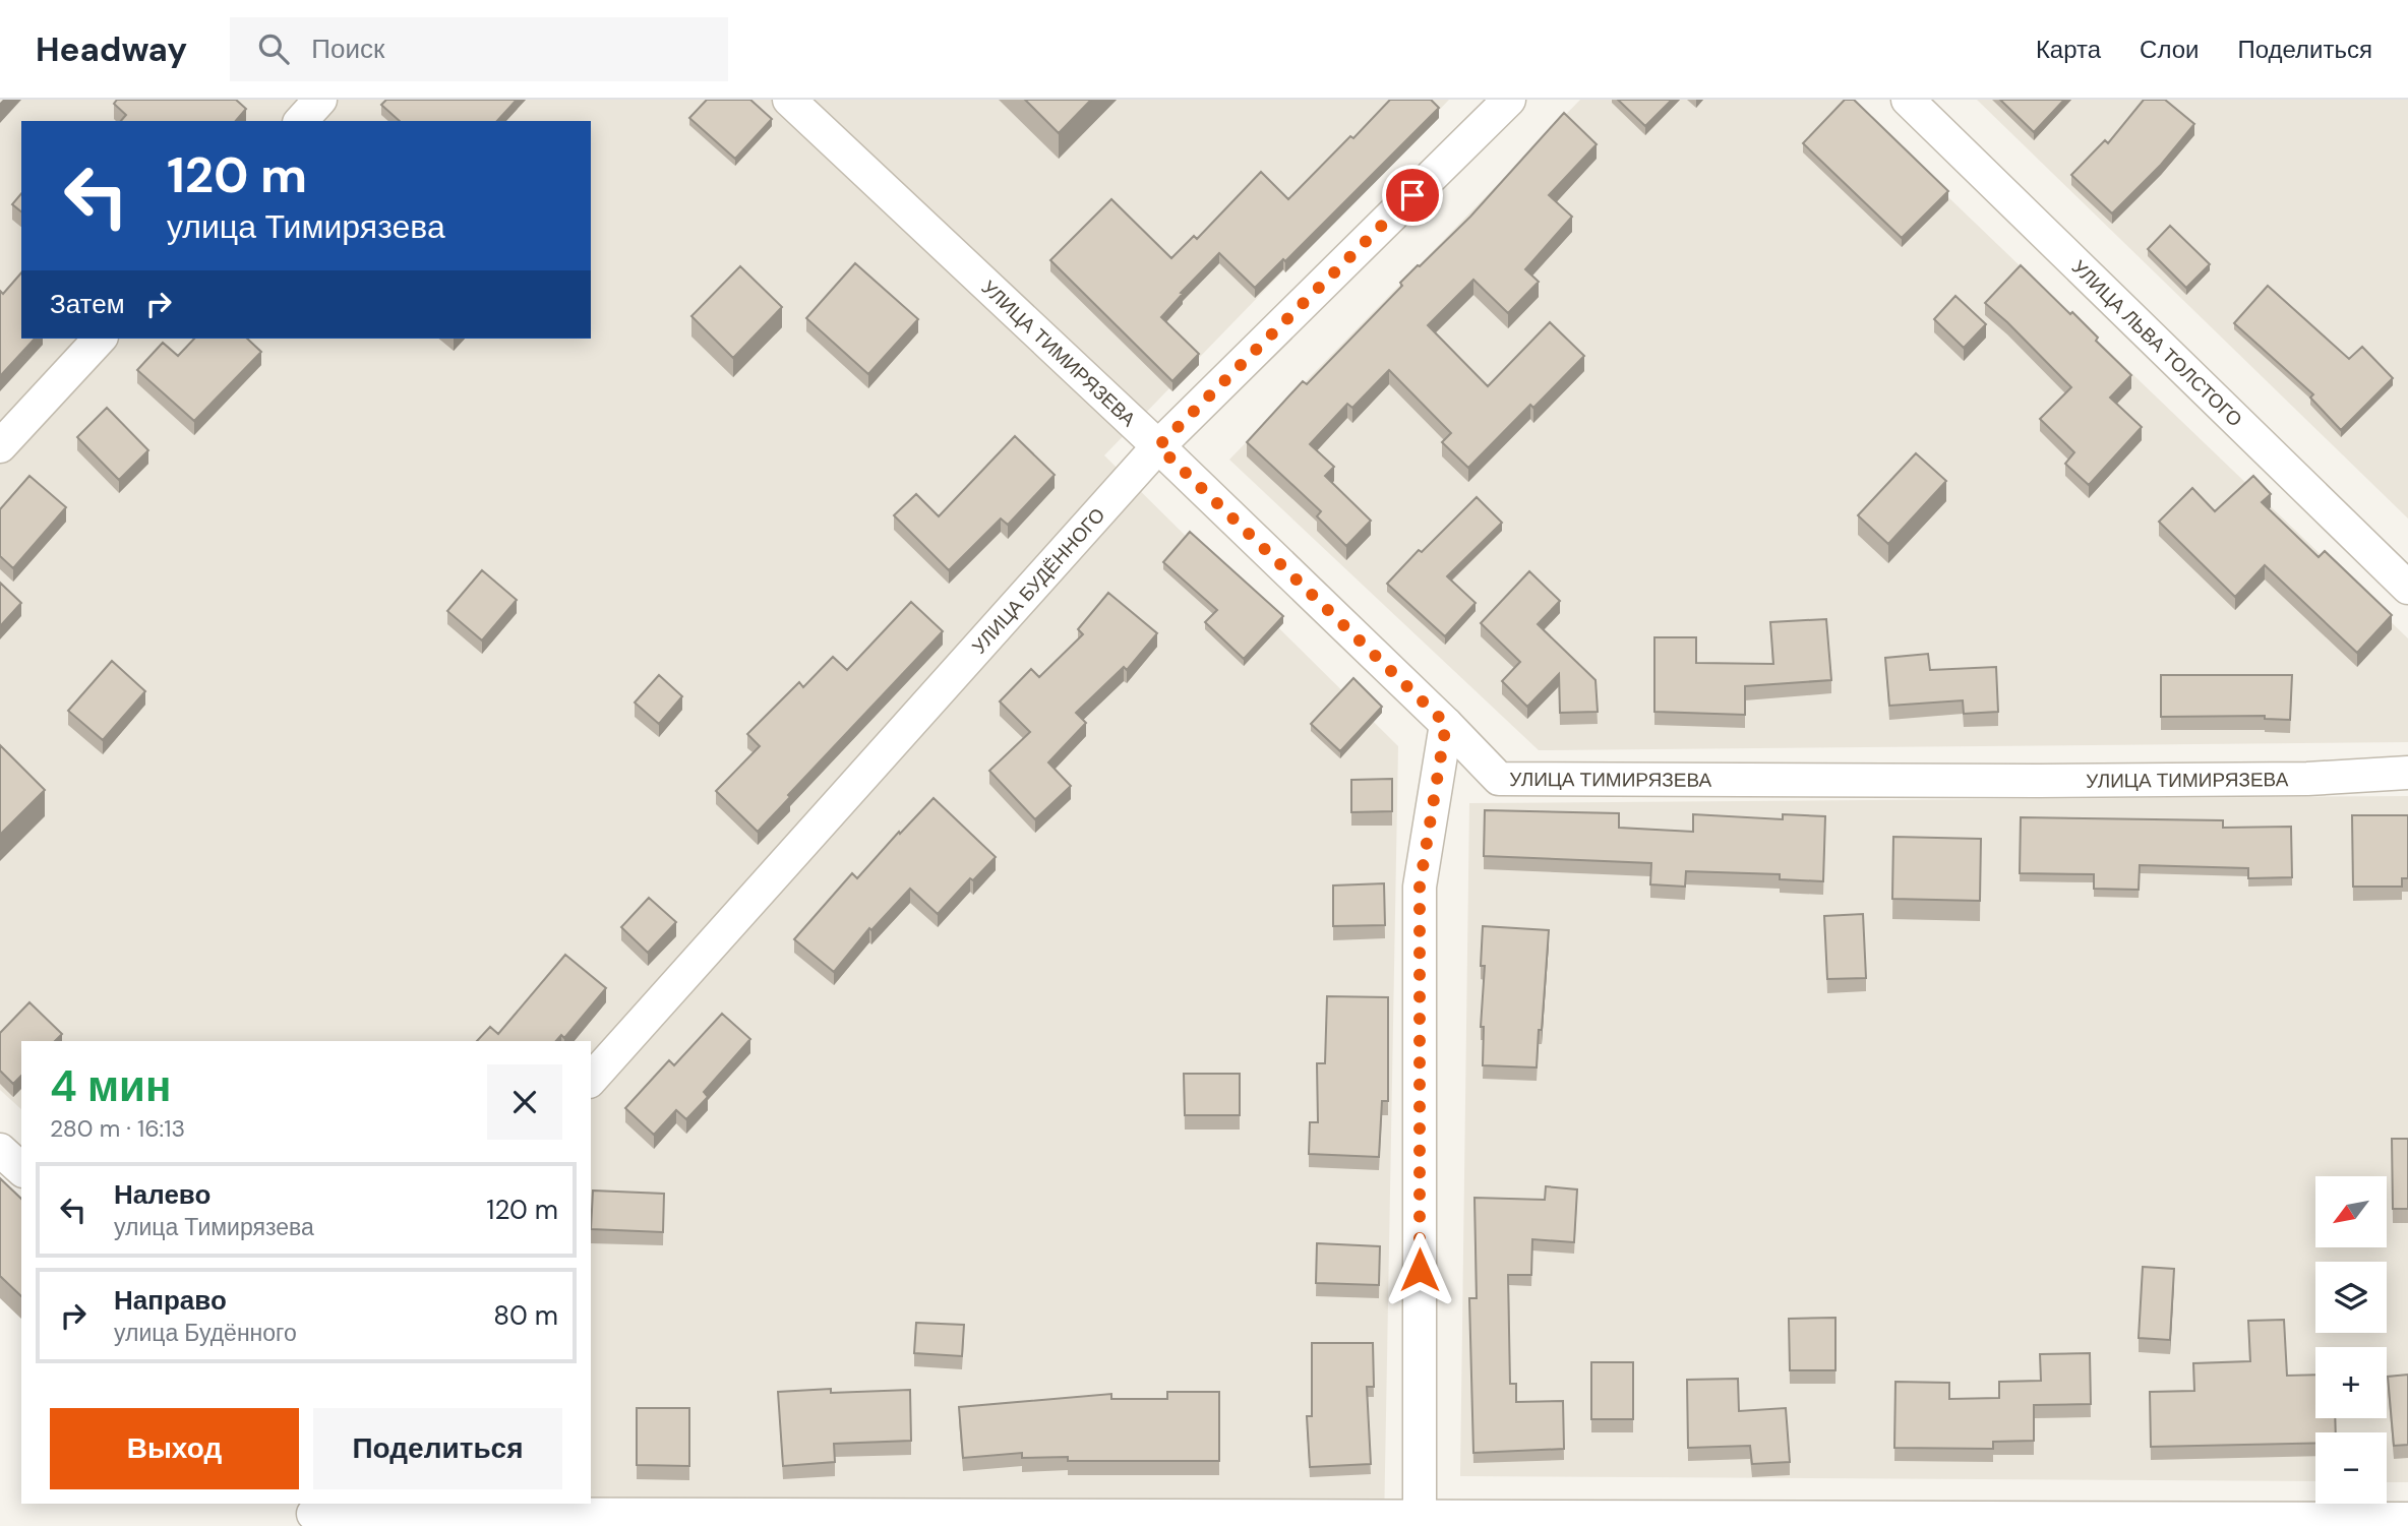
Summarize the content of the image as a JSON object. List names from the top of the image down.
{
  "streets": {
    "street": ["УЛИЦА ЛЬВА ТОЛСТОГО", "УЛИЦА ТИМИРЯЗЕВА", "УЛИЦА БУДЁННОГО"]
  },
  "crossings": [
    ["УЛИЦА ТИМИРЯЗЕВА", "УЛИЦА БУДЁННОГО"]
  ],
  "north": "bottom left",
  "page": {
    "header": "Headway",
    "search": "Поиск",
    "nav": ["Карта", "Слои", "Поделиться"],
    "turn": ["120 m", "улица Тимирязева"],
    "then": "Затем",
    "heading": ["4 мин", "280 m · 16:13"],
    "list": [
      {
        "name": "Налево",
        "note": "улица Тимирязева",
        "value": "120 m"
      },
      {
        "name": "Направо",
        "note": "улица Будённого",
        "value": "80 m"
      }
    ],
    "map_buttons": ["+", "−"],
    "buttons": ["Выход", "Поделиться"]
  }
}
